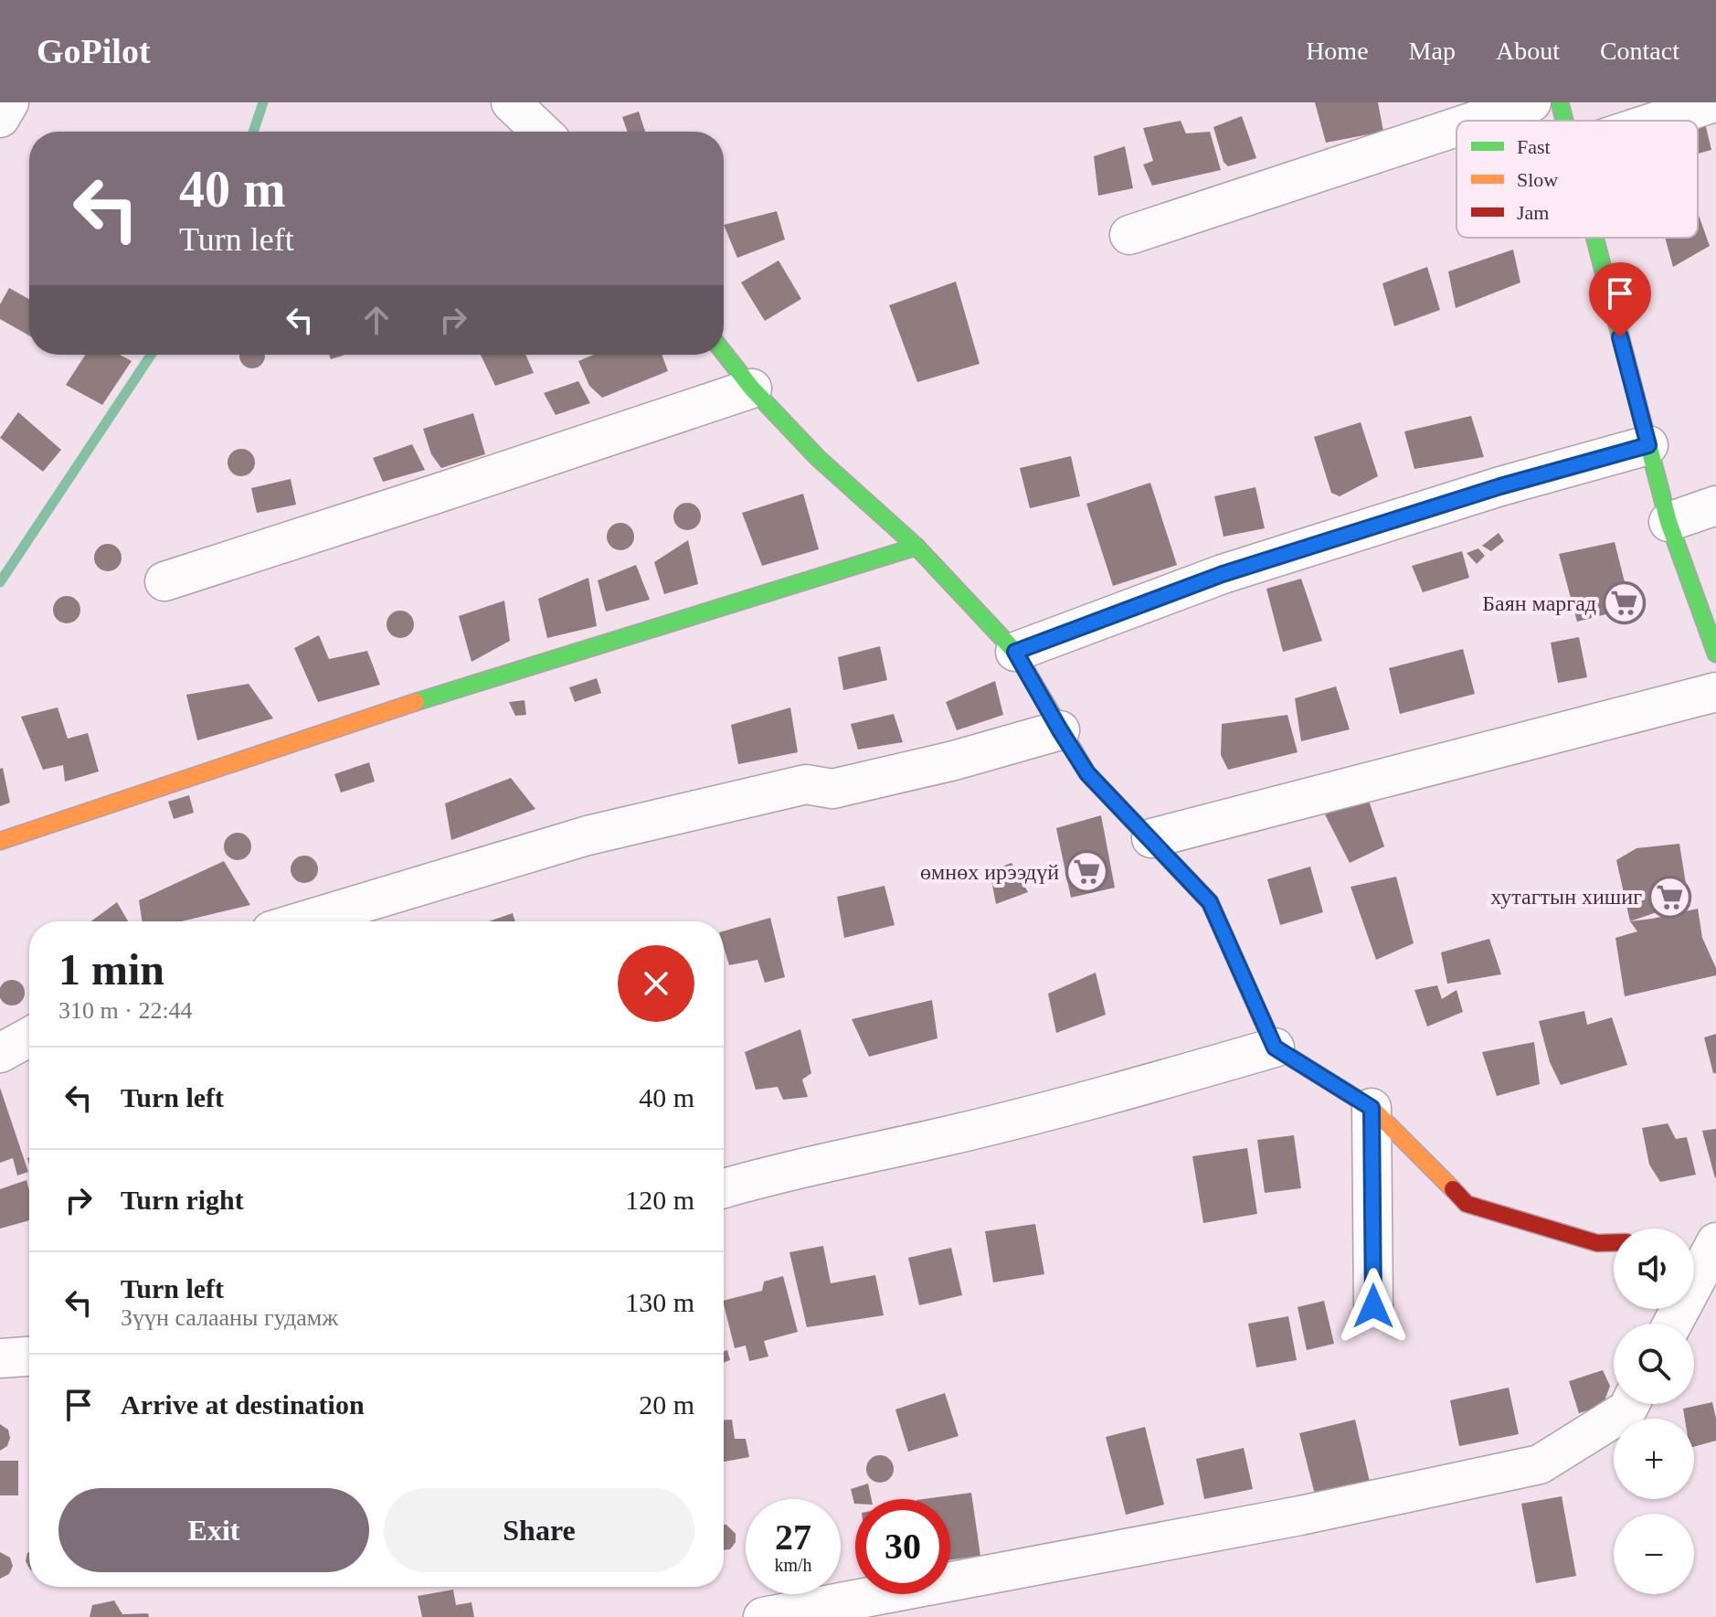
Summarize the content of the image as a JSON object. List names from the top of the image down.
{
  "places": {
    "supermarket": ["Баян маргад", "өмнөх ирээдүй", "хутагтын хишиг"]
  },
  "legend": ["Fast", "Slow", "Jam"],
  "page": {
    "header": "GoPilot",
    "nav": [
      "Home",
      "Map",
      "About",
      "Contact"
    ],
    "turn": ["40 m", "Turn left"],
    "heading": ["1 min", "310 m · 22:44"],
    "list": [
      {
        "name": "Turn left",
        "value": "40 m"
      },
      {
        "name": "Turn right",
        "value": "120 m"
      },
      {
        "name": "Turn left",
        "note": "Зүүн салааны гудамж",
        "value": "130 m"
      },
      {
        "name": "Arrive at destination",
        "value": "20 m"
      }
    ],
    "map_buttons": ["+", "−"],
    "buttons": ["Exit", "Share"],
    "speed": "27 km/h",
    "limit": "30"
  }
}
